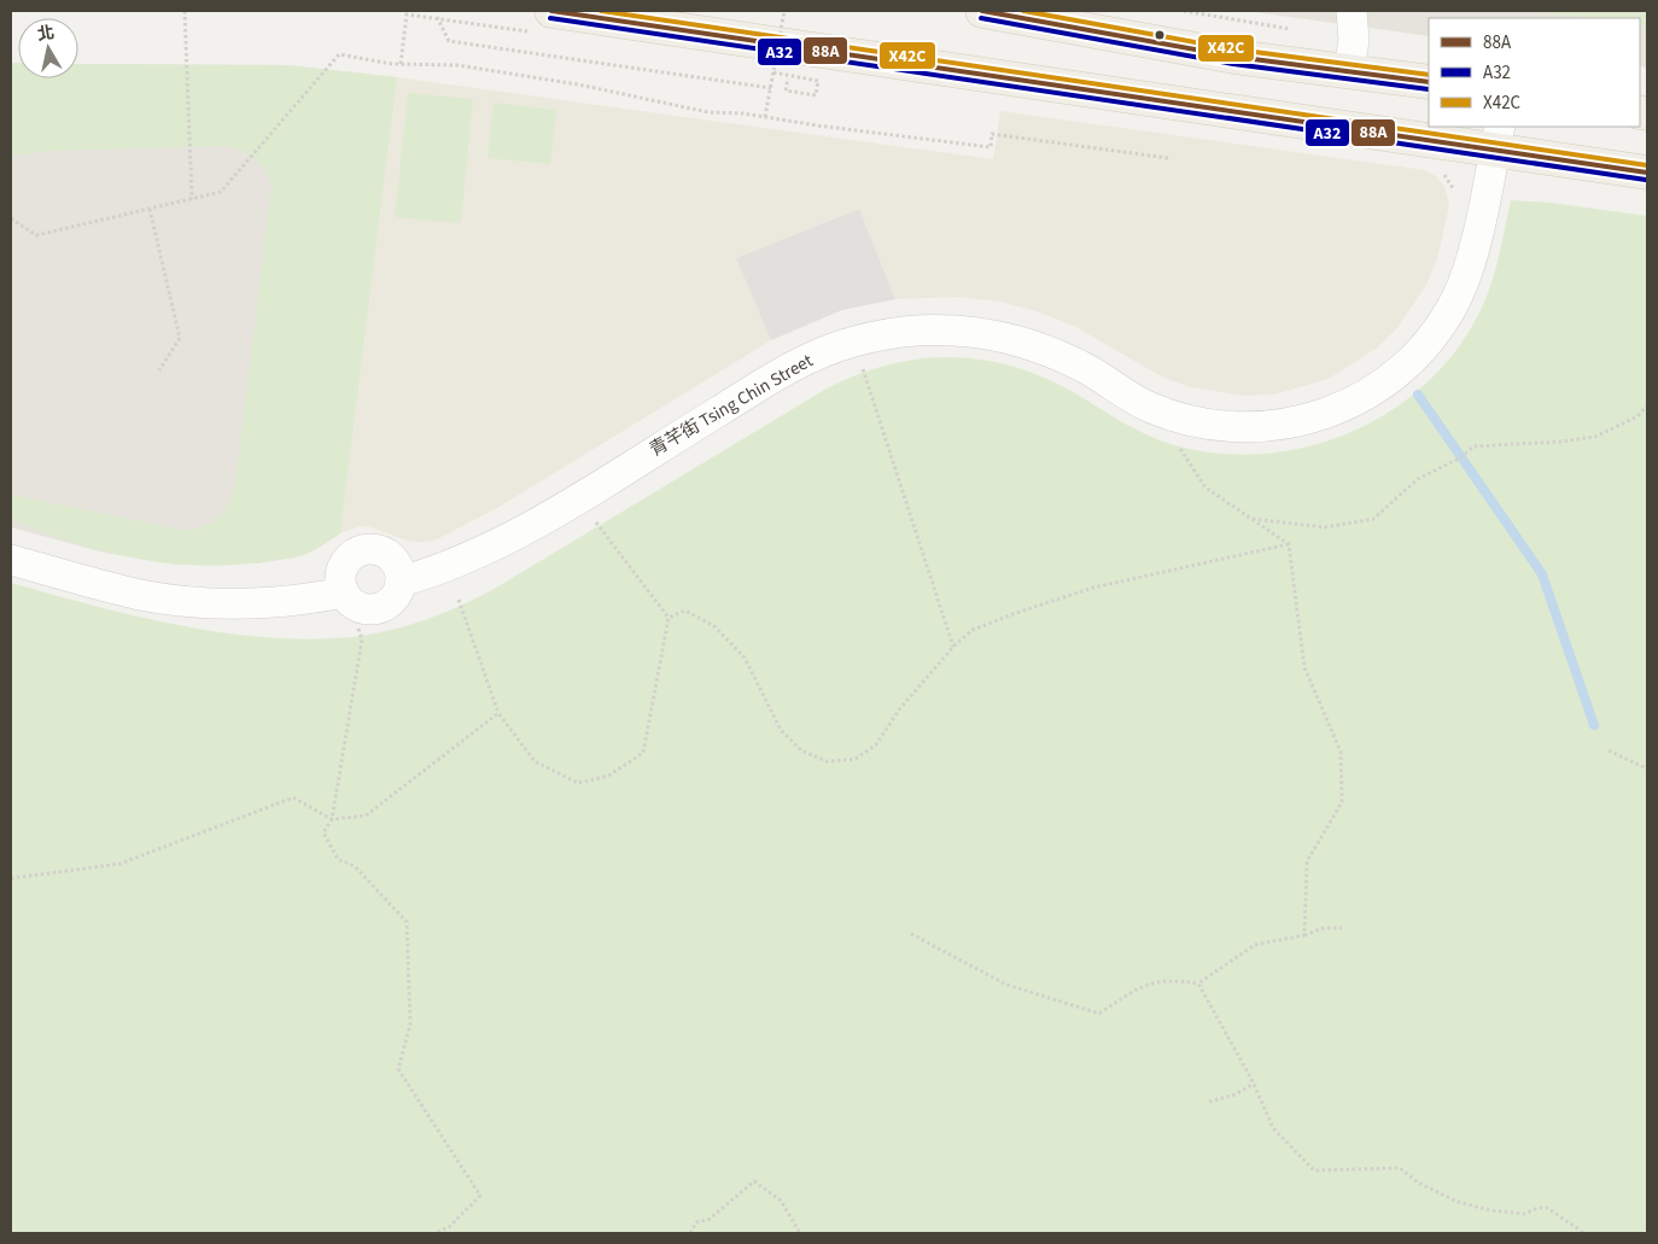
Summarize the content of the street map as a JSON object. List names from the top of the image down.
{
  "streets": {
    "street": ["青芊街 Tsing Chin Street"]
  },
  "lines": ["transit line 88A", "transit line X42C", "transit line A32"],
  "legend": ["88A", "A32", "X42C"],
  "north": "top"
}
